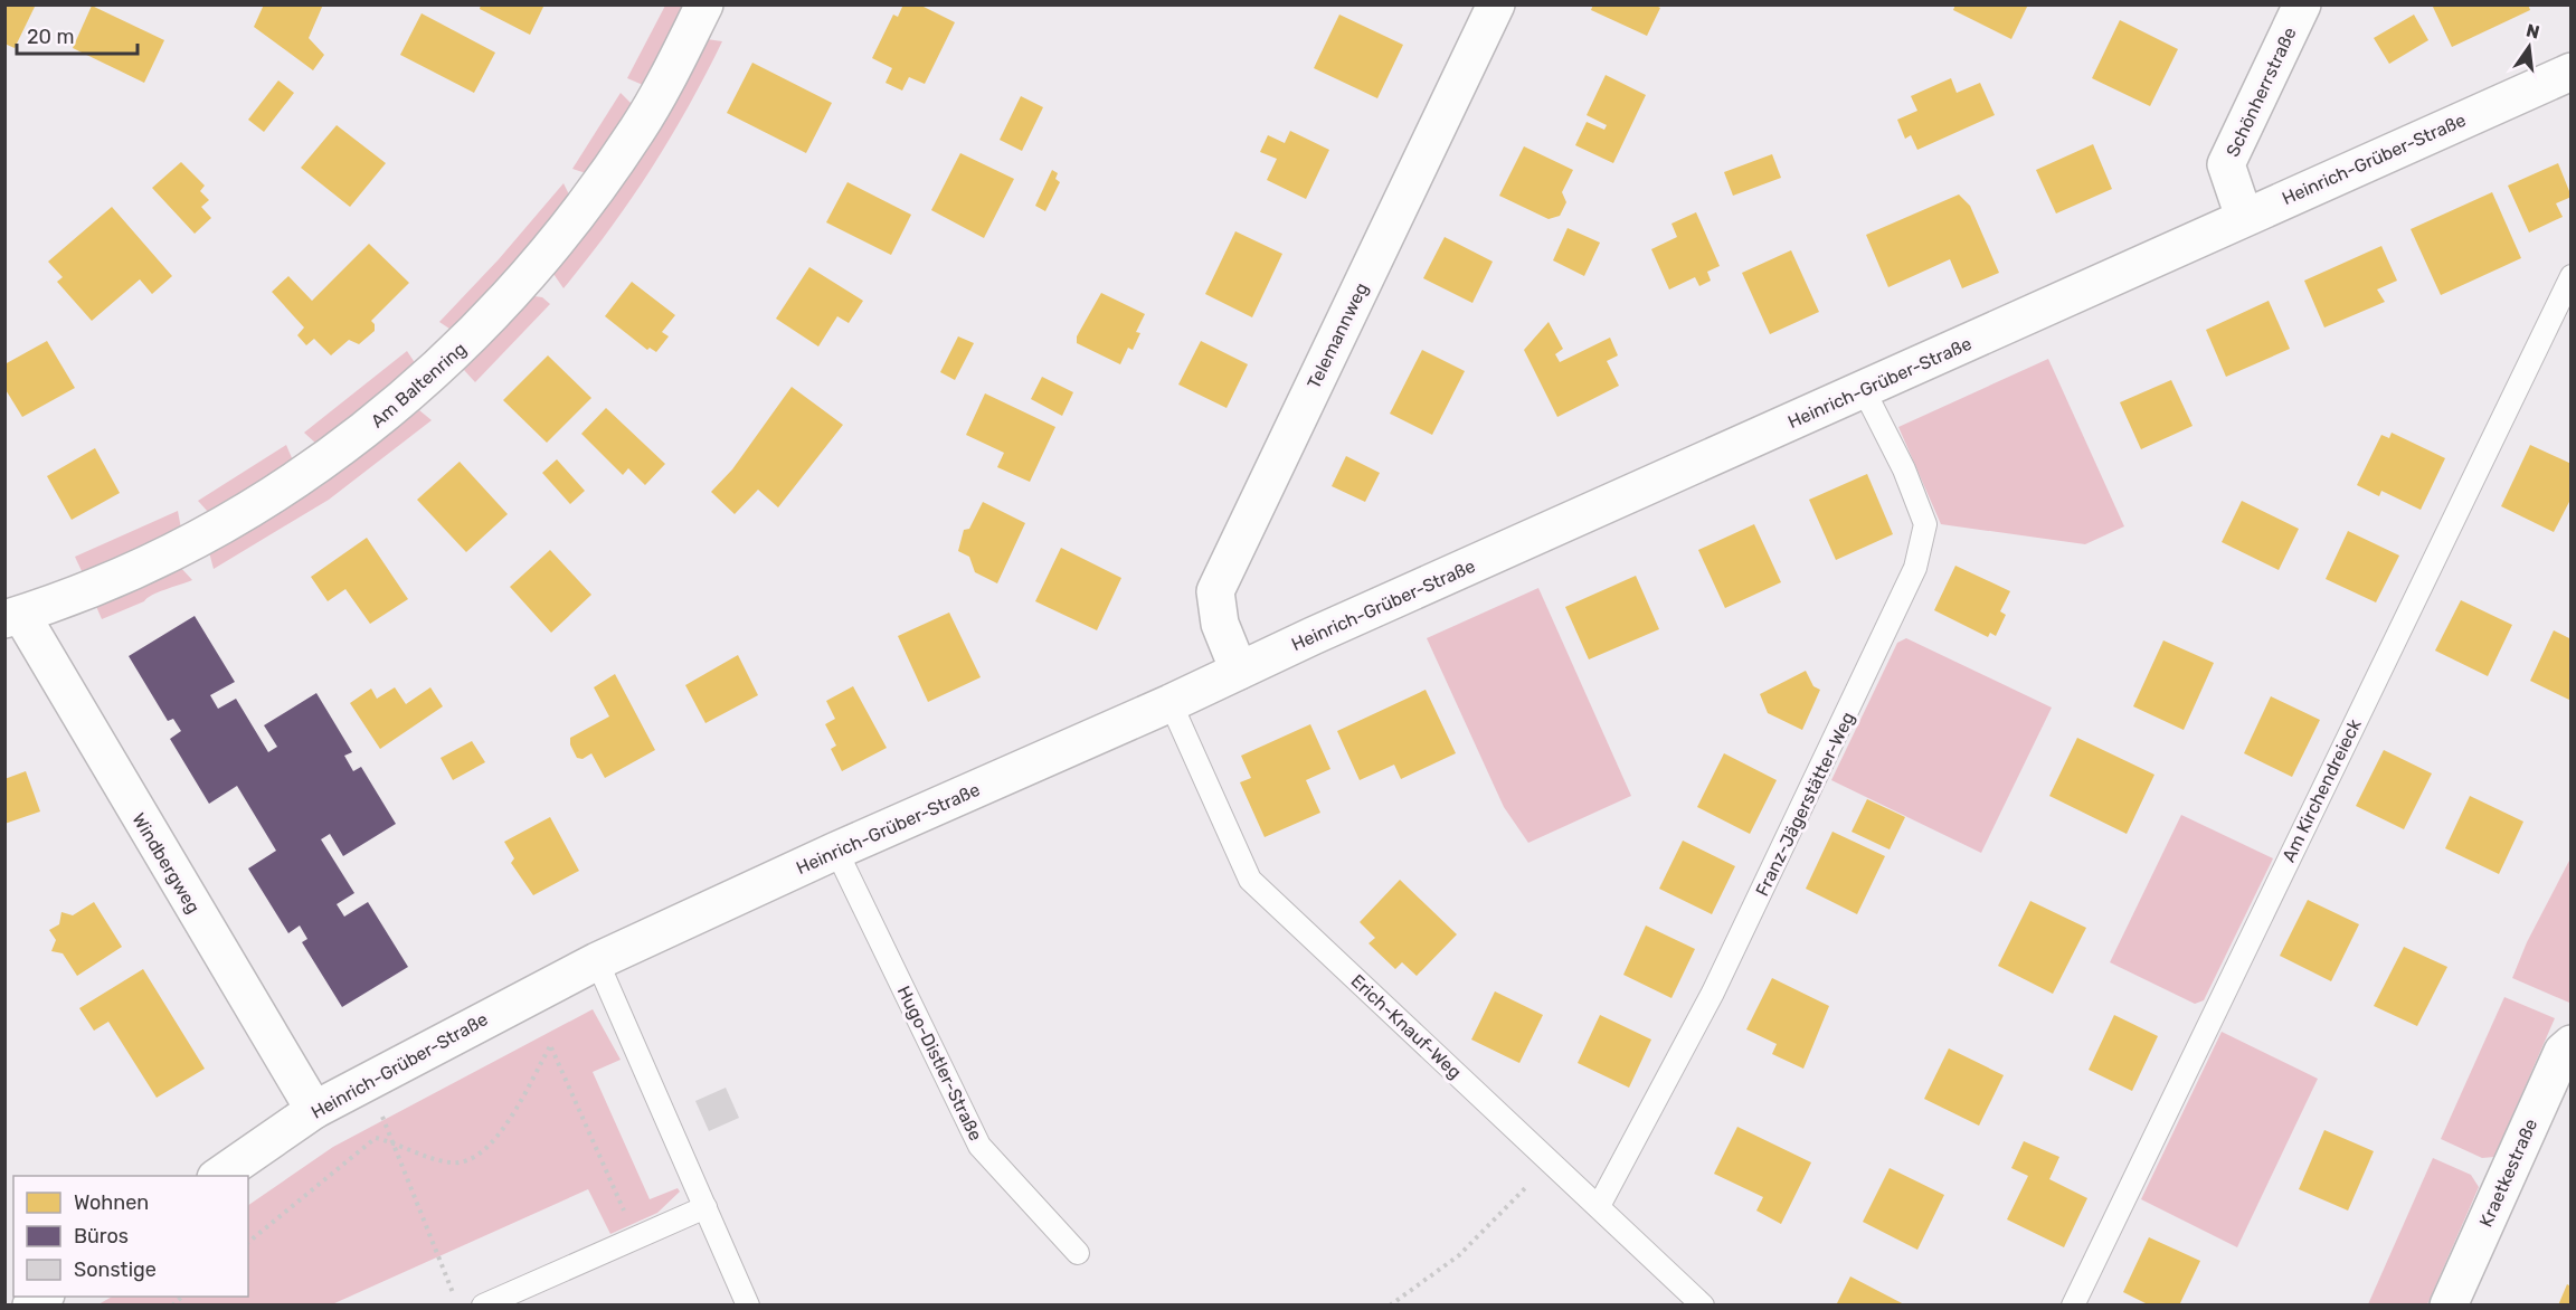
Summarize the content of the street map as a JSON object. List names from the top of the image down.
{
  "streets": {
    "street": [
      "Schönherrstraße",
      "Heinrich-Grüber-Straße",
      "Telemannweg",
      "Am Baltenring",
      "Windbergweg",
      "Kraetkestraße"
    ],
    "lane": [
      "Am Kirchendreieck",
      "Franz-Jägerstätter-Weg",
      "Erich-Knauf-Weg",
      "Hugo-Distler-Straße"
    ]
  },
  "crossings": [
    ["Schönherrstraße", "Heinrich-Grüber-Straße"],
    ["Heinrich-Grüber-Straße", "Telemannweg"],
    ["Heinrich-Grüber-Straße", "Franz-Jägerstätter-Weg"],
    ["Heinrich-Grüber-Straße", "Windbergweg"],
    ["Heinrich-Grüber-Straße", "Erich-Knauf-Weg"],
    ["Heinrich-Grüber-Straße", "Hugo-Distler-Straße"],
    ["Am Baltenring", "Windbergweg"],
    ["Franz-Jägerstätter-Weg", "Erich-Knauf-Weg"]
  ],
  "legend": ["Wohnen", "Büros", "Sonstige"],
  "scale_bar": "20 m",
  "north": "top"
}
